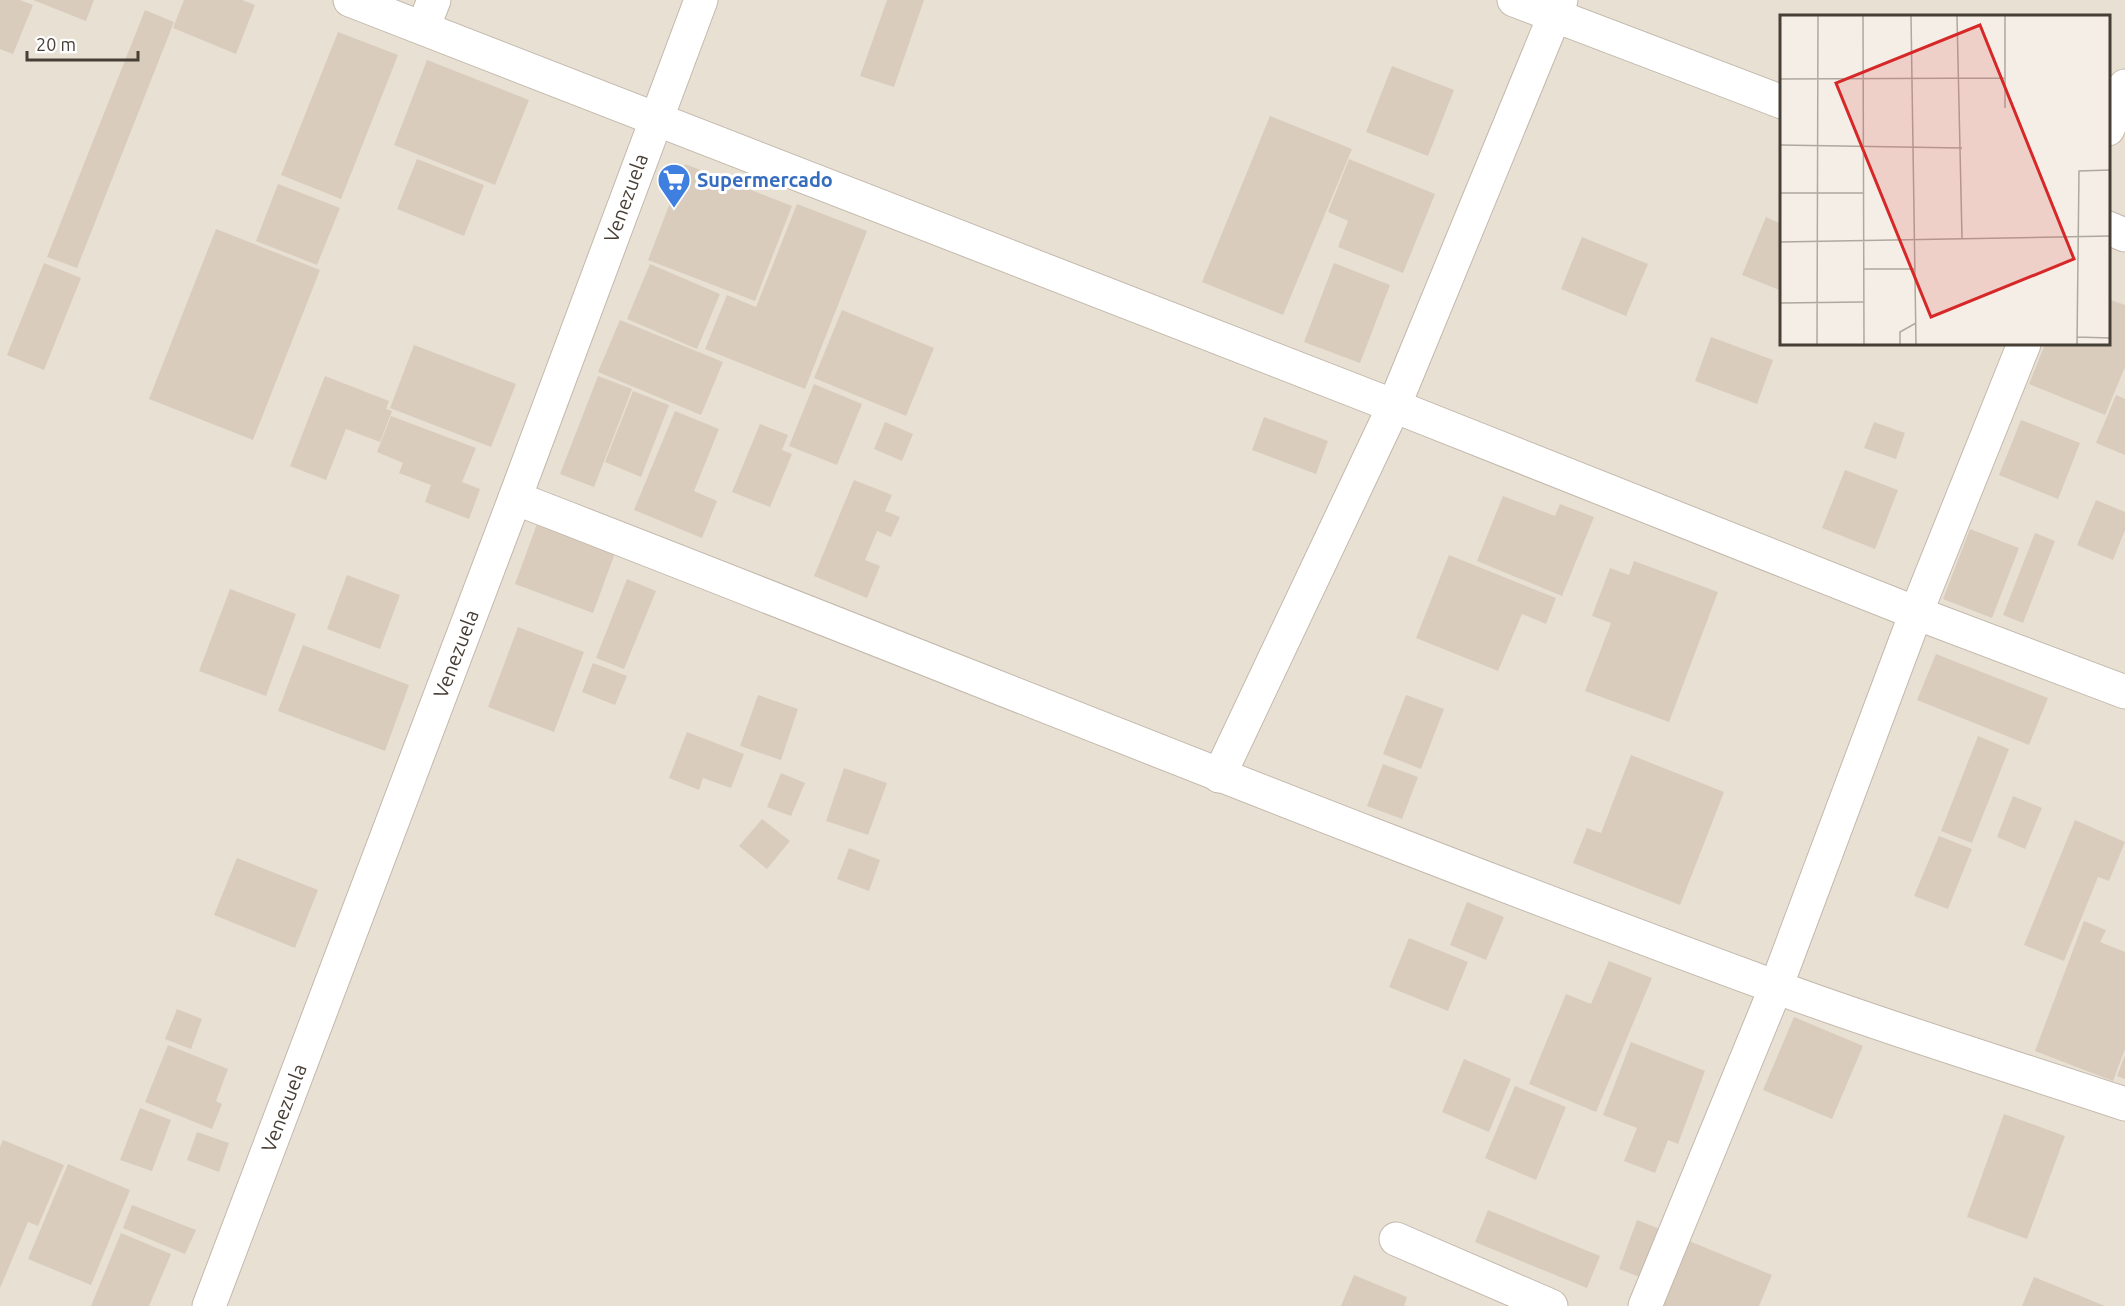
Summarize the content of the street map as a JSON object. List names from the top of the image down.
{
  "streets": {
    "street": ["Venezuela"]
  },
  "places": {
    "supermarket": ["Supermercado"]
  },
  "scale_bar": "20 m"
}
